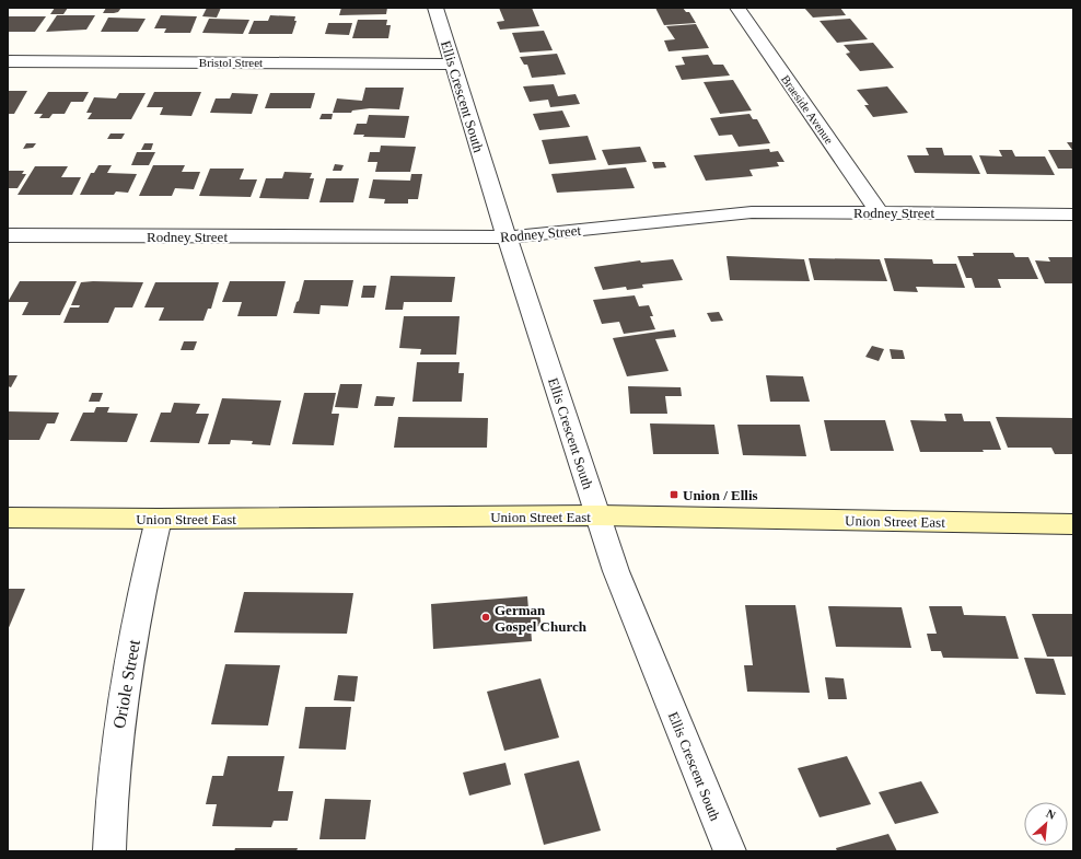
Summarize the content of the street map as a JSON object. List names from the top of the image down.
{
  "streets": {
    "street": [
      "Bristol Street",
      "Ellis Crescent South",
      "Braeside Avenue",
      "Rodney Street",
      "Union Street East",
      "Oriole Street"
    ]
  },
  "crossings": [
    ["Bristol Street", "Ellis Crescent South"],
    ["Ellis Crescent South", "Rodney Street"],
    ["Ellis Crescent South", "Union Street East"],
    ["Braeside Avenue", "Rodney Street"],
    ["Union Street East", "Oriole Street"]
  ],
  "places": {
    "transit": ["Union / Ellis"],
    "other": ["German Gospel Church"]
  },
  "north": "top right"
}
